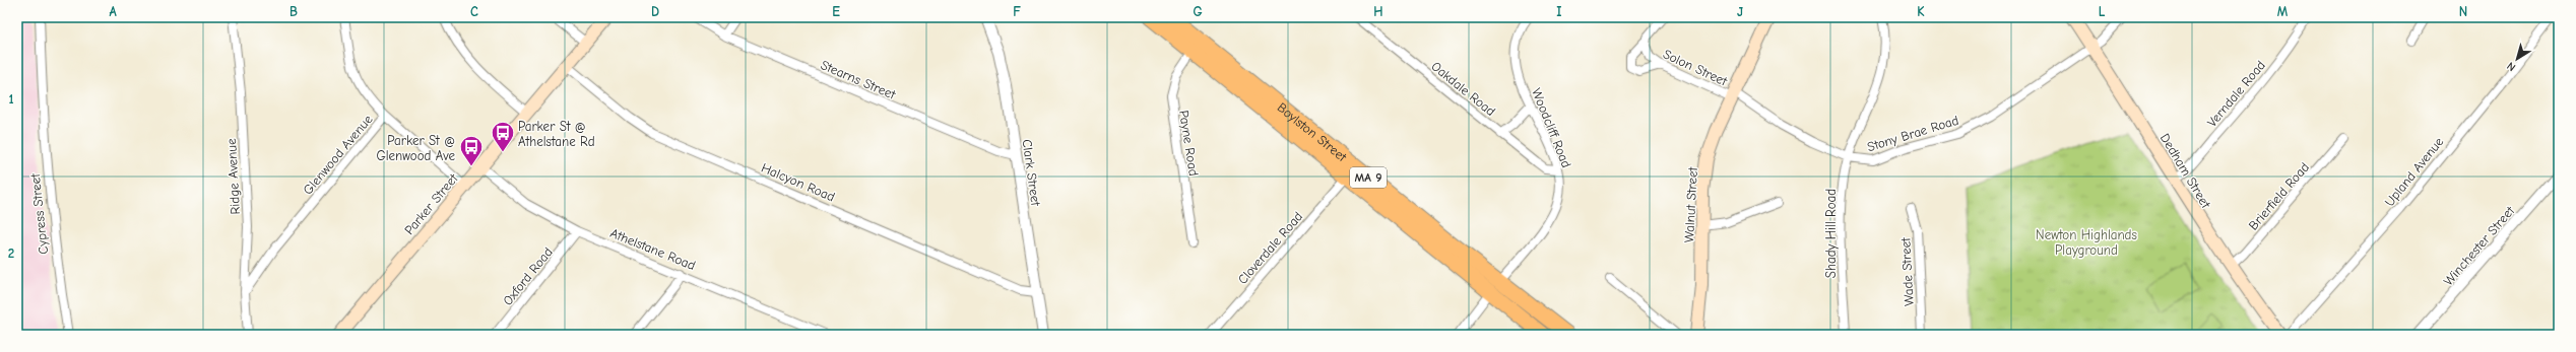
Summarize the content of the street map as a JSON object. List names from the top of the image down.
{
  "streets": {
    "highway": ["Boylston Street", "MA 9"],
    "main road": ["Dedham Street", "Parker Street", "Walnut Street"],
    "street": [
      "Solon Street",
      "Stearns Street",
      "Oakdale Road",
      "Verndale Road",
      "Woodcliff Road",
      "Stony Brae Road",
      "Payne Road",
      "Glenwood Avenue",
      "Upland Avenue",
      "Clark Street",
      "Ridge Avenue",
      "Halcyon Road",
      "Brierfield Road",
      "Cypress Street",
      "Shady Hill Road",
      "Winchester Street",
      "Cloverdale Road",
      "Athelstane Road",
      "Wade Street",
      "Oxford Road"
    ]
  },
  "crossings": [
    ["Solon Street", "Stony Brae Road"],
    ["Solon Street", "Walnut Street"],
    ["Stearns Street", "Clark Street"],
    ["Oakdale Road", "Woodcliff Road"],
    ["Verndale Road", "Dedham Street"],
    ["Woodcliff Road", "Boylston Street"],
    ["Boylston Street", "Payne Road"],
    ["Boylston Street", "Cloverdale Road"],
    ["Stony Brae Road", "Dedham Street"],
    ["Stony Brae Road", "Walnut Street"],
    ["Stony Brae Road", "Shady Hill Road"],
    ["Glenwood Avenue", "Ridge Avenue"],
    ["Glenwood Avenue", "Parker Street"],
    ["Dedham Street", "Brierfield Road"],
    ["Clark Street", "Halcyon Road"],
    ["Halcyon Road", "Parker Street"],
    ["Parker Street", "Athelstane Road"],
    ["Athelstane Road", "Oxford Road"]
  ],
  "parks": ["Newton Highlands Playground"],
  "places": {
    "bus stop": ["Parker St @ Athelstane Rd", "Parker St @ Glenwood Ave"]
  },
  "north": "bottom left",
  "grid": {
    "columns": [
      "A",
      "B",
      "C",
      "D",
      "E",
      "F",
      "G",
      "H",
      "I",
      "J",
      "K",
      "L",
      "M",
      "N"
    ],
    "rows": ["1", "2"]
  }
}
